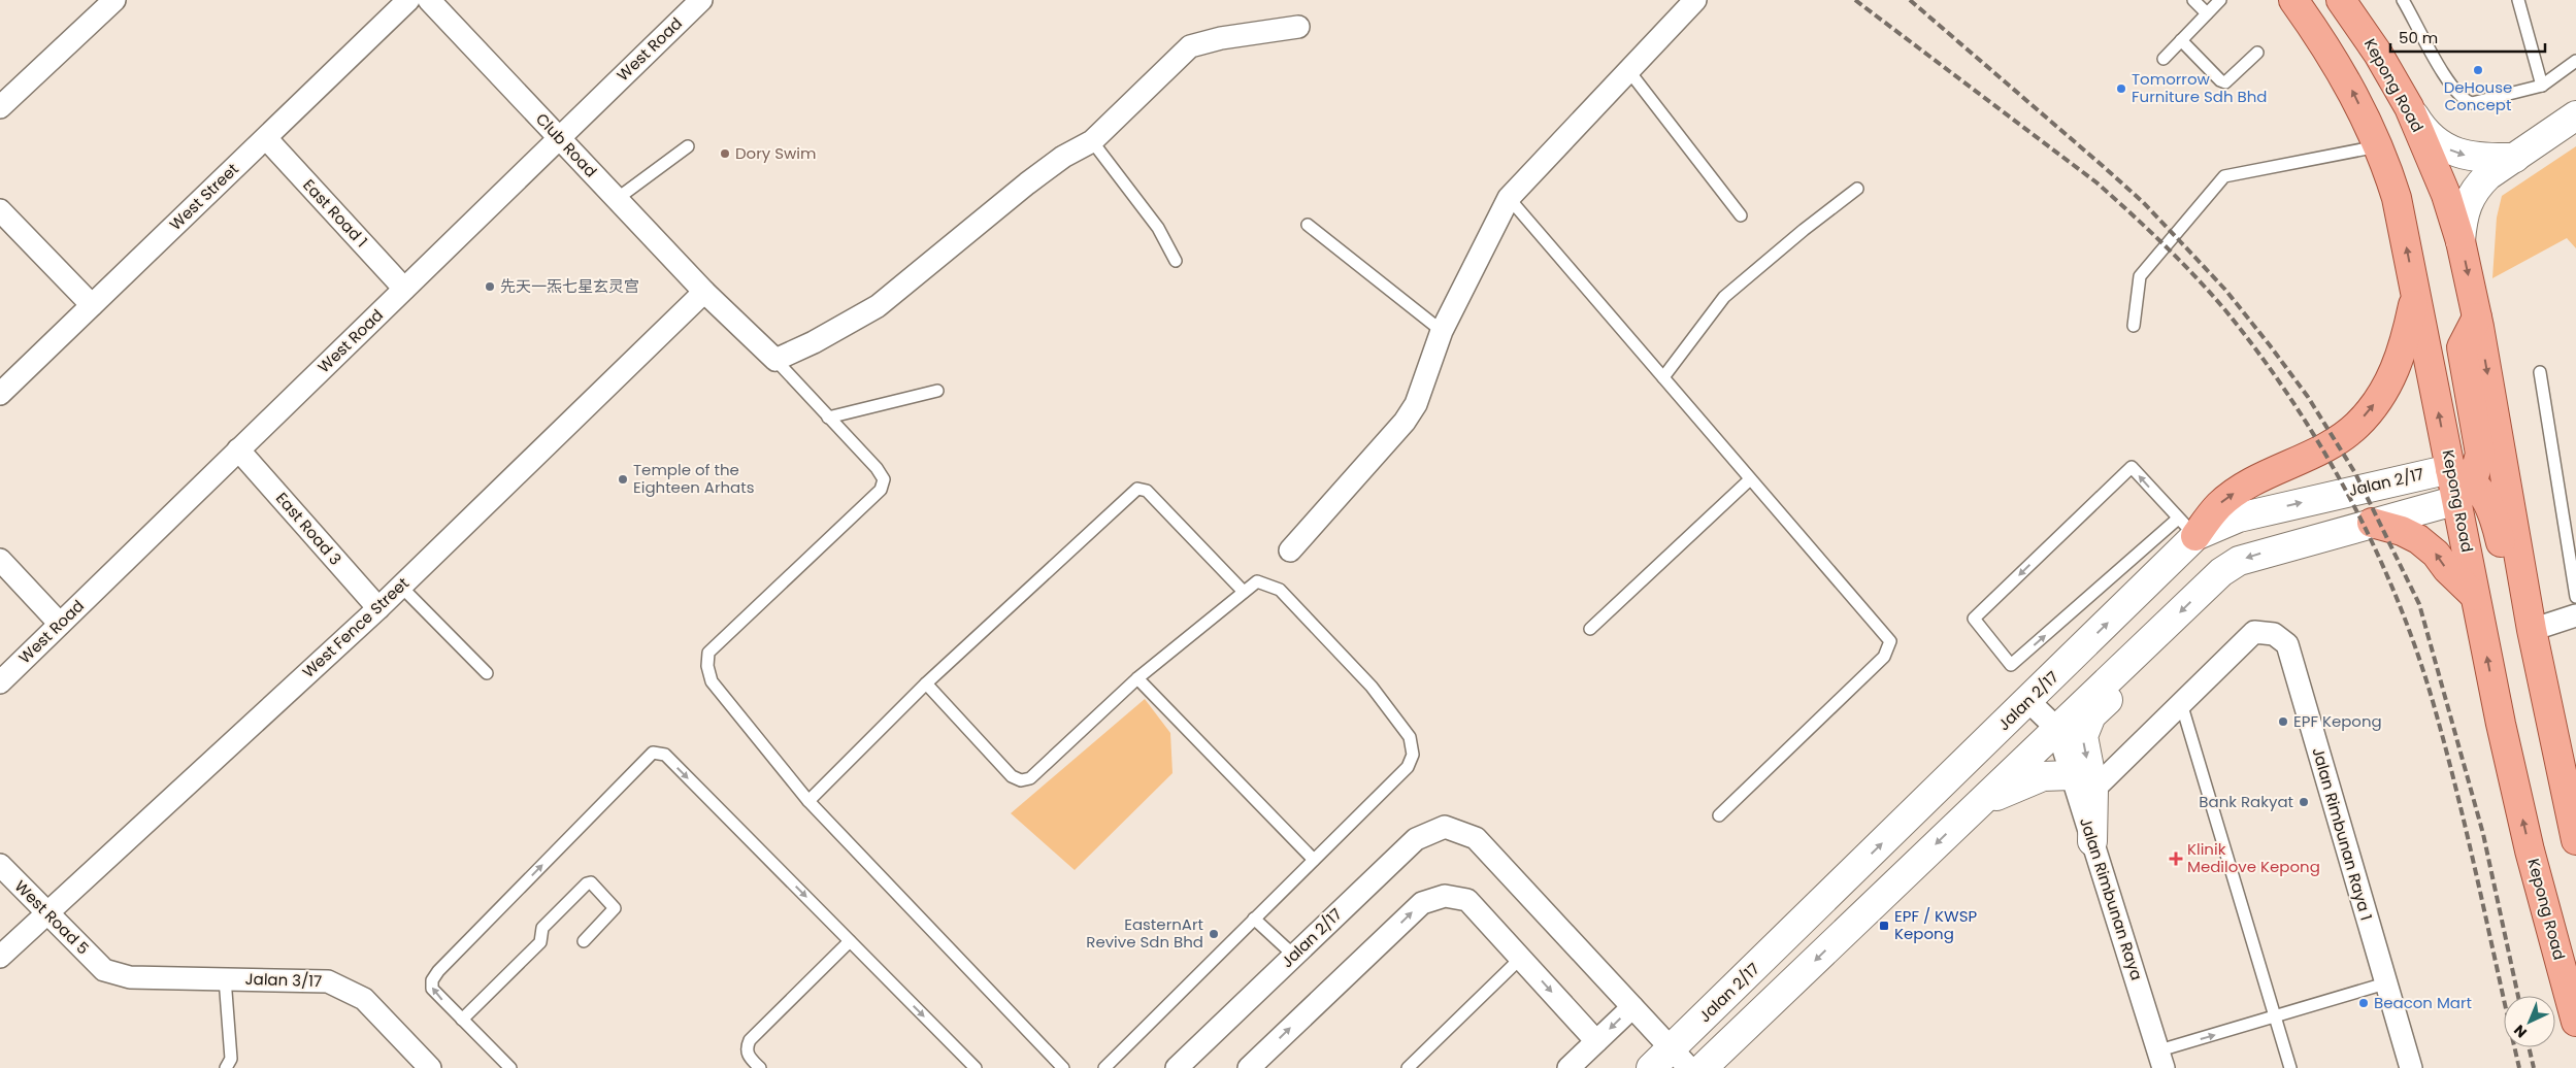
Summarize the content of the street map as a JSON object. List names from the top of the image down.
{
  "streets": {
    "main road": ["Kepong Road"],
    "street": [
      "West Road",
      "Club Road",
      "West Street",
      "East Road 1",
      "Jalan 2/17",
      "East Road 3",
      "West Fence Street",
      "Jalan Rimbunan Raya 1",
      "Jalan Rimbunan Raya",
      "West Road 5",
      "Jalan 3/17"
    ]
  },
  "crossings": [
    ["West Road", "Club Road"],
    ["West Road", "East Road 1"],
    ["West Road", "East Road 3"],
    ["Kepong Road", "Jalan 2/17"],
    ["Club Road", "West Fence Street"],
    ["West Street", "East Road 1"],
    ["East Road 3", "West Fence Street"],
    ["West Fence Street", "West Road 5"],
    ["West Road 5", "Jalan 3/17"]
  ],
  "places": {
    "other": [
      "DeHouse Concept",
      "Tomorrow Furniture Sdh Bhd",
      "Dory Swim",
      "先天一炁七星玄灵宫",
      "Temple of the Eighteen Arhats",
      "EPF Kepong",
      "Bank Rakyat",
      "EasternArt Revive Sdn Bhd",
      "Beacon Mart"
    ],
    "health": ["Klinik Medilove Kepong"],
    "transit": ["EPF / KWSP Kepong"]
  },
  "scale_bar": "50 m",
  "north": "bottom left"
}
